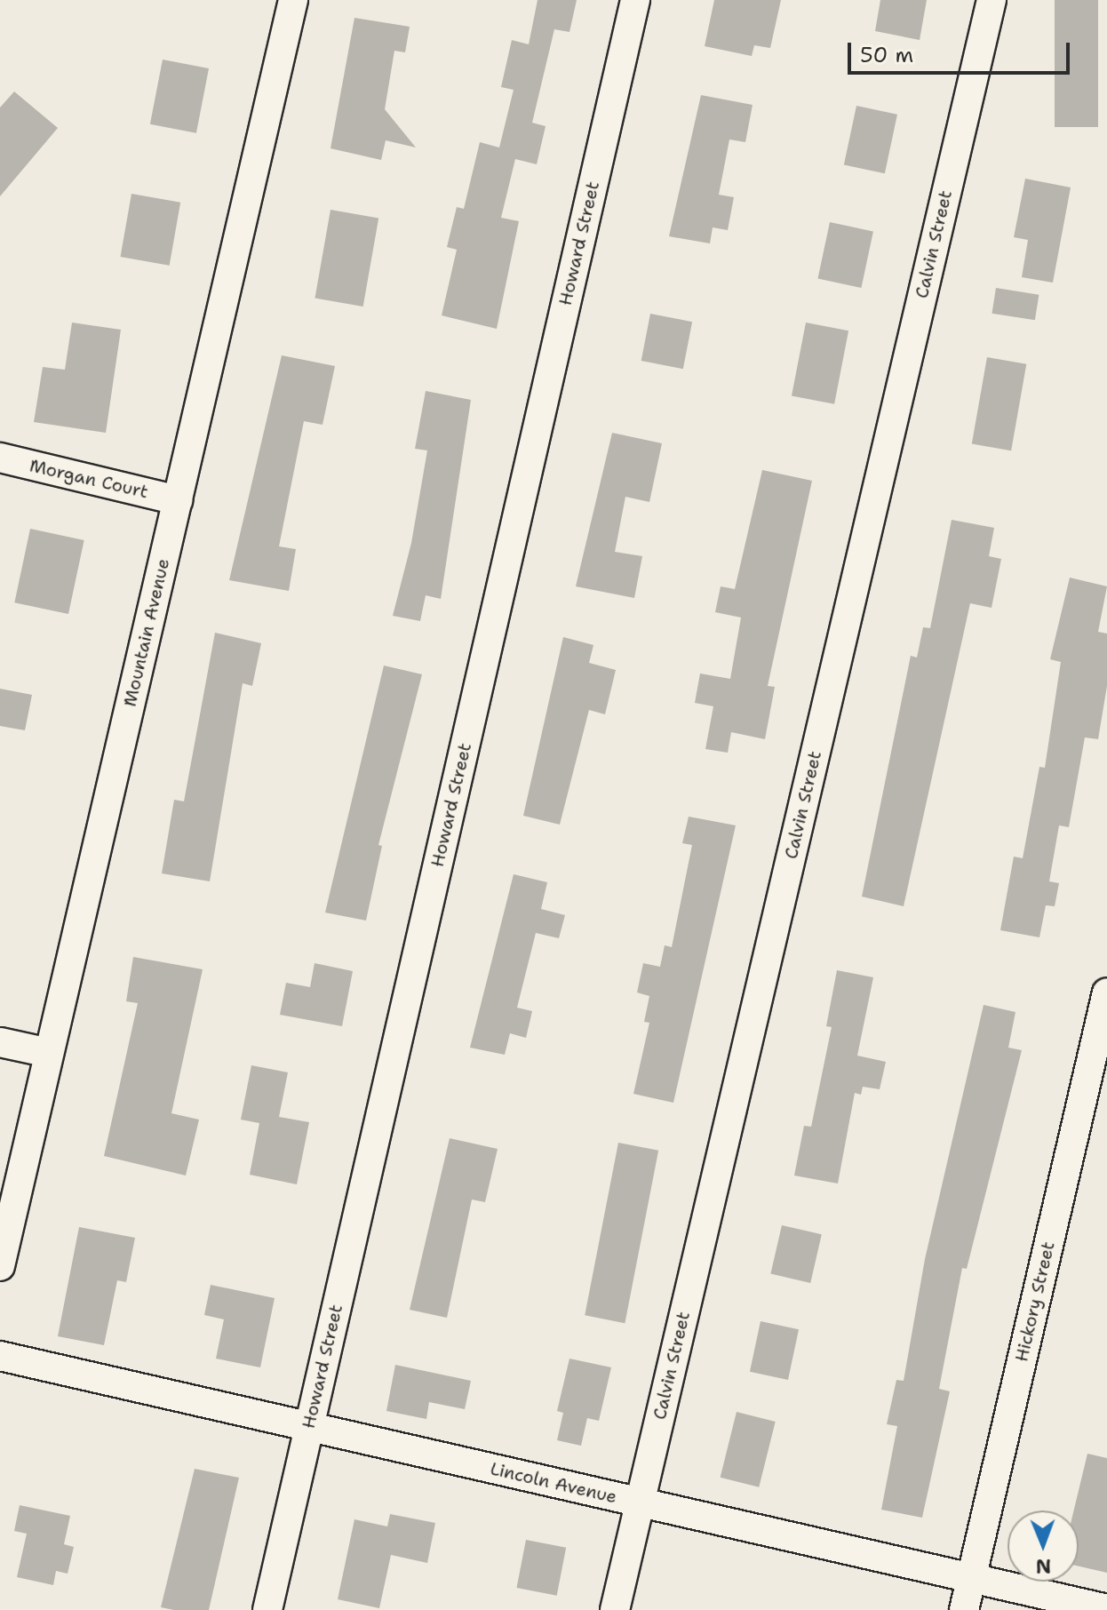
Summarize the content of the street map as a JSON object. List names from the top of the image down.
{
  "streets": {
    "street": [
      "Howard Street",
      "Calvin Street",
      "Morgan Court",
      "Mountain Avenue",
      "Hickory Street",
      "Lincoln Avenue"
    ]
  },
  "crossings": [
    ["Howard Street", "Lincoln Avenue"],
    ["Calvin Street", "Lincoln Avenue"],
    ["Morgan Court", "Mountain Avenue"],
    ["Hickory Street", "Lincoln Avenue"]
  ],
  "scale_bar": "50 m",
  "north": "bottom"
}
